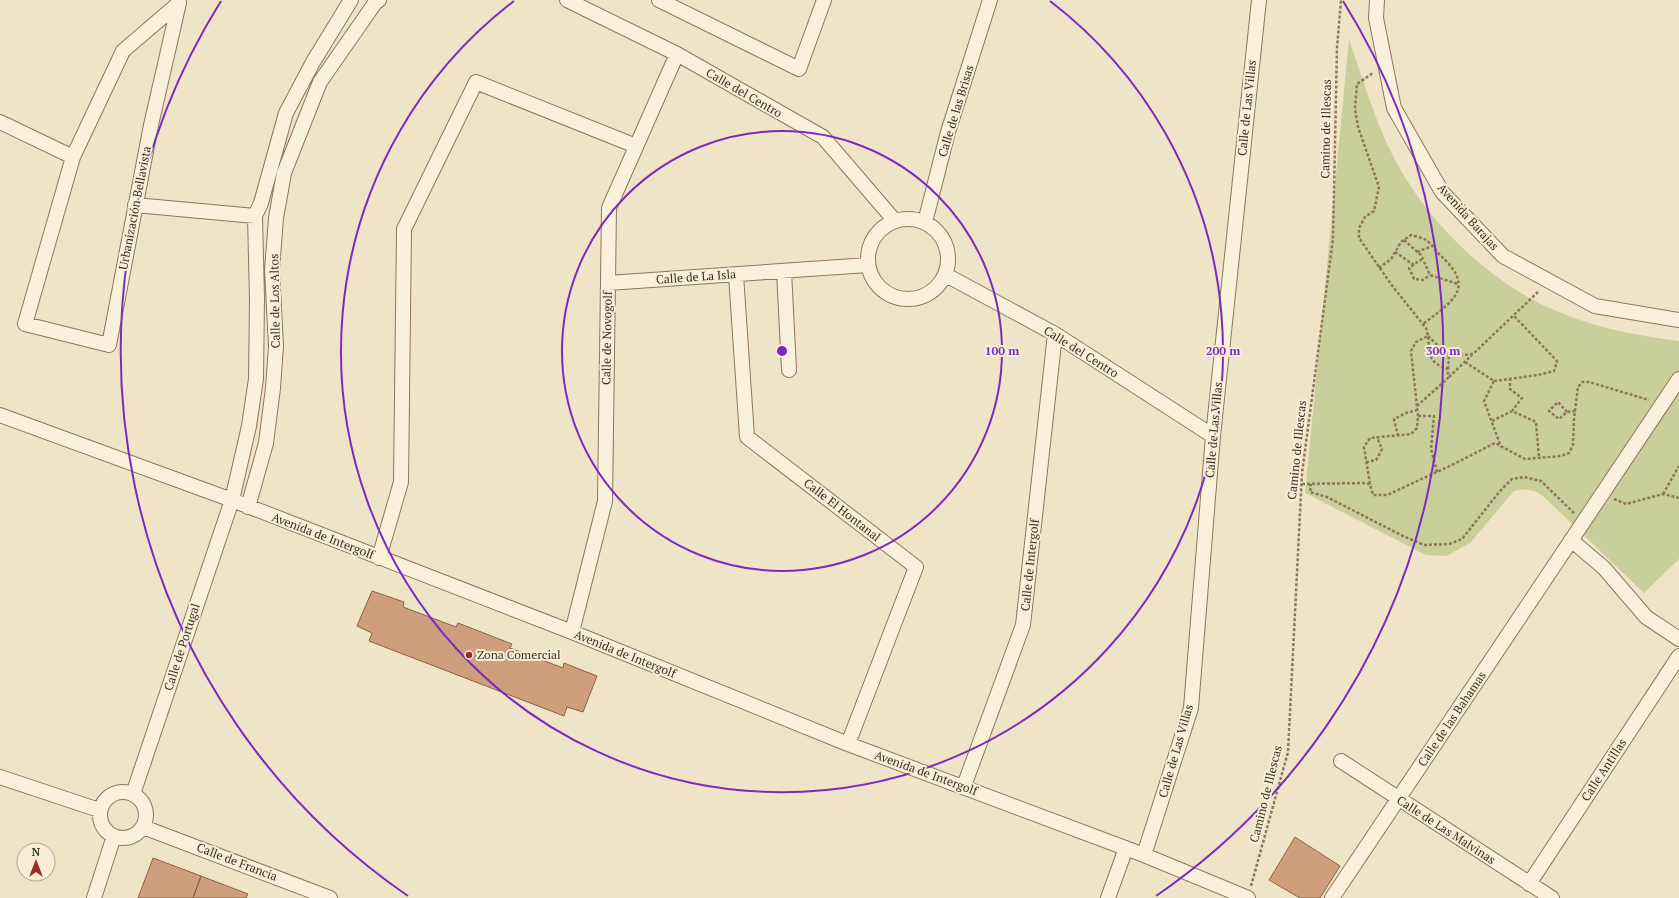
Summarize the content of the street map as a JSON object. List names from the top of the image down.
{
  "streets": {
    "street": [
      "Calle del Centro",
      "Calle de Las Villas",
      "Calle de las Brisas",
      "Urbanización Bellavista",
      "Avenida Barajas",
      "Calle de La Isla",
      "Calle de Los Altos",
      "Calle de Novogolf",
      "Calle El Hontanal",
      "Avenida de Intergolf",
      "Calle de Intergolf",
      "Calle de Portugal",
      "Calle de las Bahamas",
      "Calle Antillas",
      "Calle de Las Malvinas",
      "Calle de Francia"
    ],
    "path": ["Camino de Illescas"]
  },
  "crossings": [
    ["Calle del Centro", "Calle de Las Villas"],
    ["Calle del Centro", "Calle de las Brisas"],
    ["Calle del Centro", "Calle de La Isla"],
    ["Calle del Centro", "Calle de Novogolf"],
    ["Calle del Centro", "Calle de Intergolf"],
    ["Calle de Las Villas", "Avenida de Intergolf"],
    ["Calle de las Brisas", "Calle de La Isla"],
    ["Camino de Illescas", "Avenida de Intergolf"],
    ["Calle de La Isla", "Calle de Novogolf"],
    ["Calle de La Isla", "Calle El Hontanal"],
    ["Calle de Los Altos", "Avenida de Intergolf"],
    ["Calle de Los Altos", "Calle de Portugal"],
    ["Calle de Novogolf", "Avenida de Intergolf"],
    ["Calle El Hontanal", "Avenida de Intergolf"],
    ["Avenida de Intergolf", "Calle de Intergolf"],
    ["Avenida de Intergolf", "Calle de Portugal"],
    ["Calle de Portugal", "Calle de Francia"],
    ["Calle de las Bahamas", "Calle de Las Malvinas"],
    ["Calle Antillas", "Calle de Las Malvinas"]
  ],
  "places": ["Zona Comercial"],
  "north": "top",
  "rings": ["100 m", "200 m", "300 m"]
}
